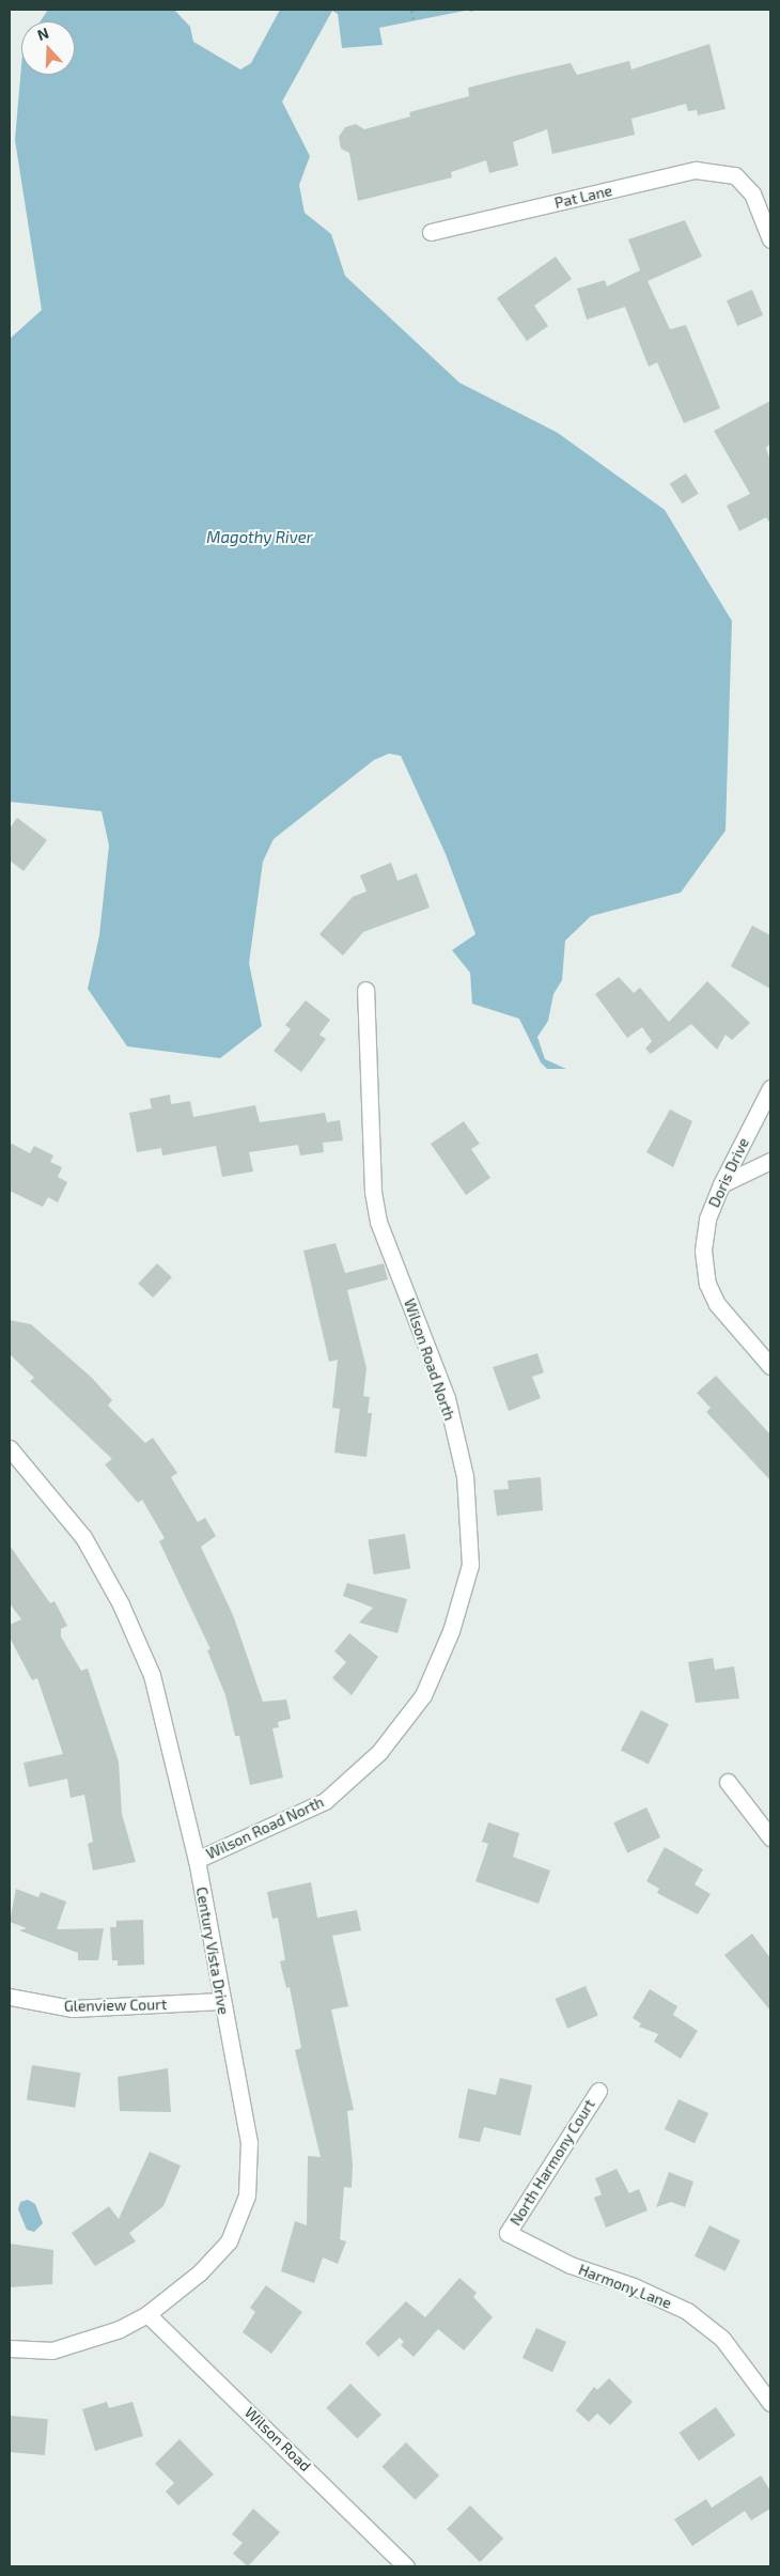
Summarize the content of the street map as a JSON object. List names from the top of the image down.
{
  "streets": {
    "street": [
      "Pat Lane",
      "Doris Drive",
      "Wilson Road North",
      "Century Vista Drive",
      "Glenview Court",
      "North Harmony Court",
      "Harmony Lane",
      "Wilson Road"
    ]
  },
  "crossings": [
    ["Wilson Road North", "Century Vista Drive"],
    ["Century Vista Drive", "Glenview Court"],
    ["Century Vista Drive", "Wilson Road"],
    ["North Harmony Court", "Harmony Lane"]
  ],
  "water": ["Magothy River"],
  "north": "top"
}
